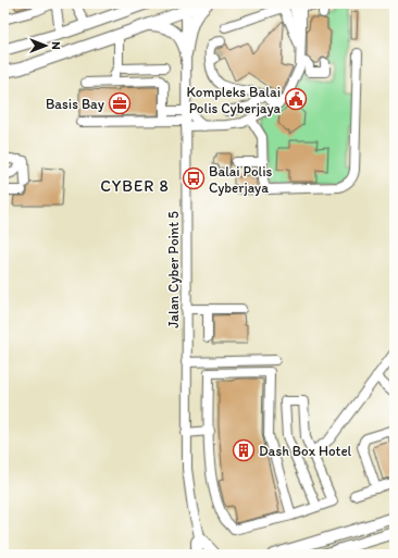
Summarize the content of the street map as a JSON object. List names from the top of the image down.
{
  "streets": {
    "street": ["Jalan Cyber Point 5"]
  },
  "districts": ["CYBER 8"],
  "places": {
    "public building": ["Kompleks Balai Polis Cyberjaya"],
    "office": ["Basis Bay"],
    "bus stop": ["Balai Polis Cyberjaya"],
    "building": ["Dash Box Hotel"]
  },
  "north": "right"
}
